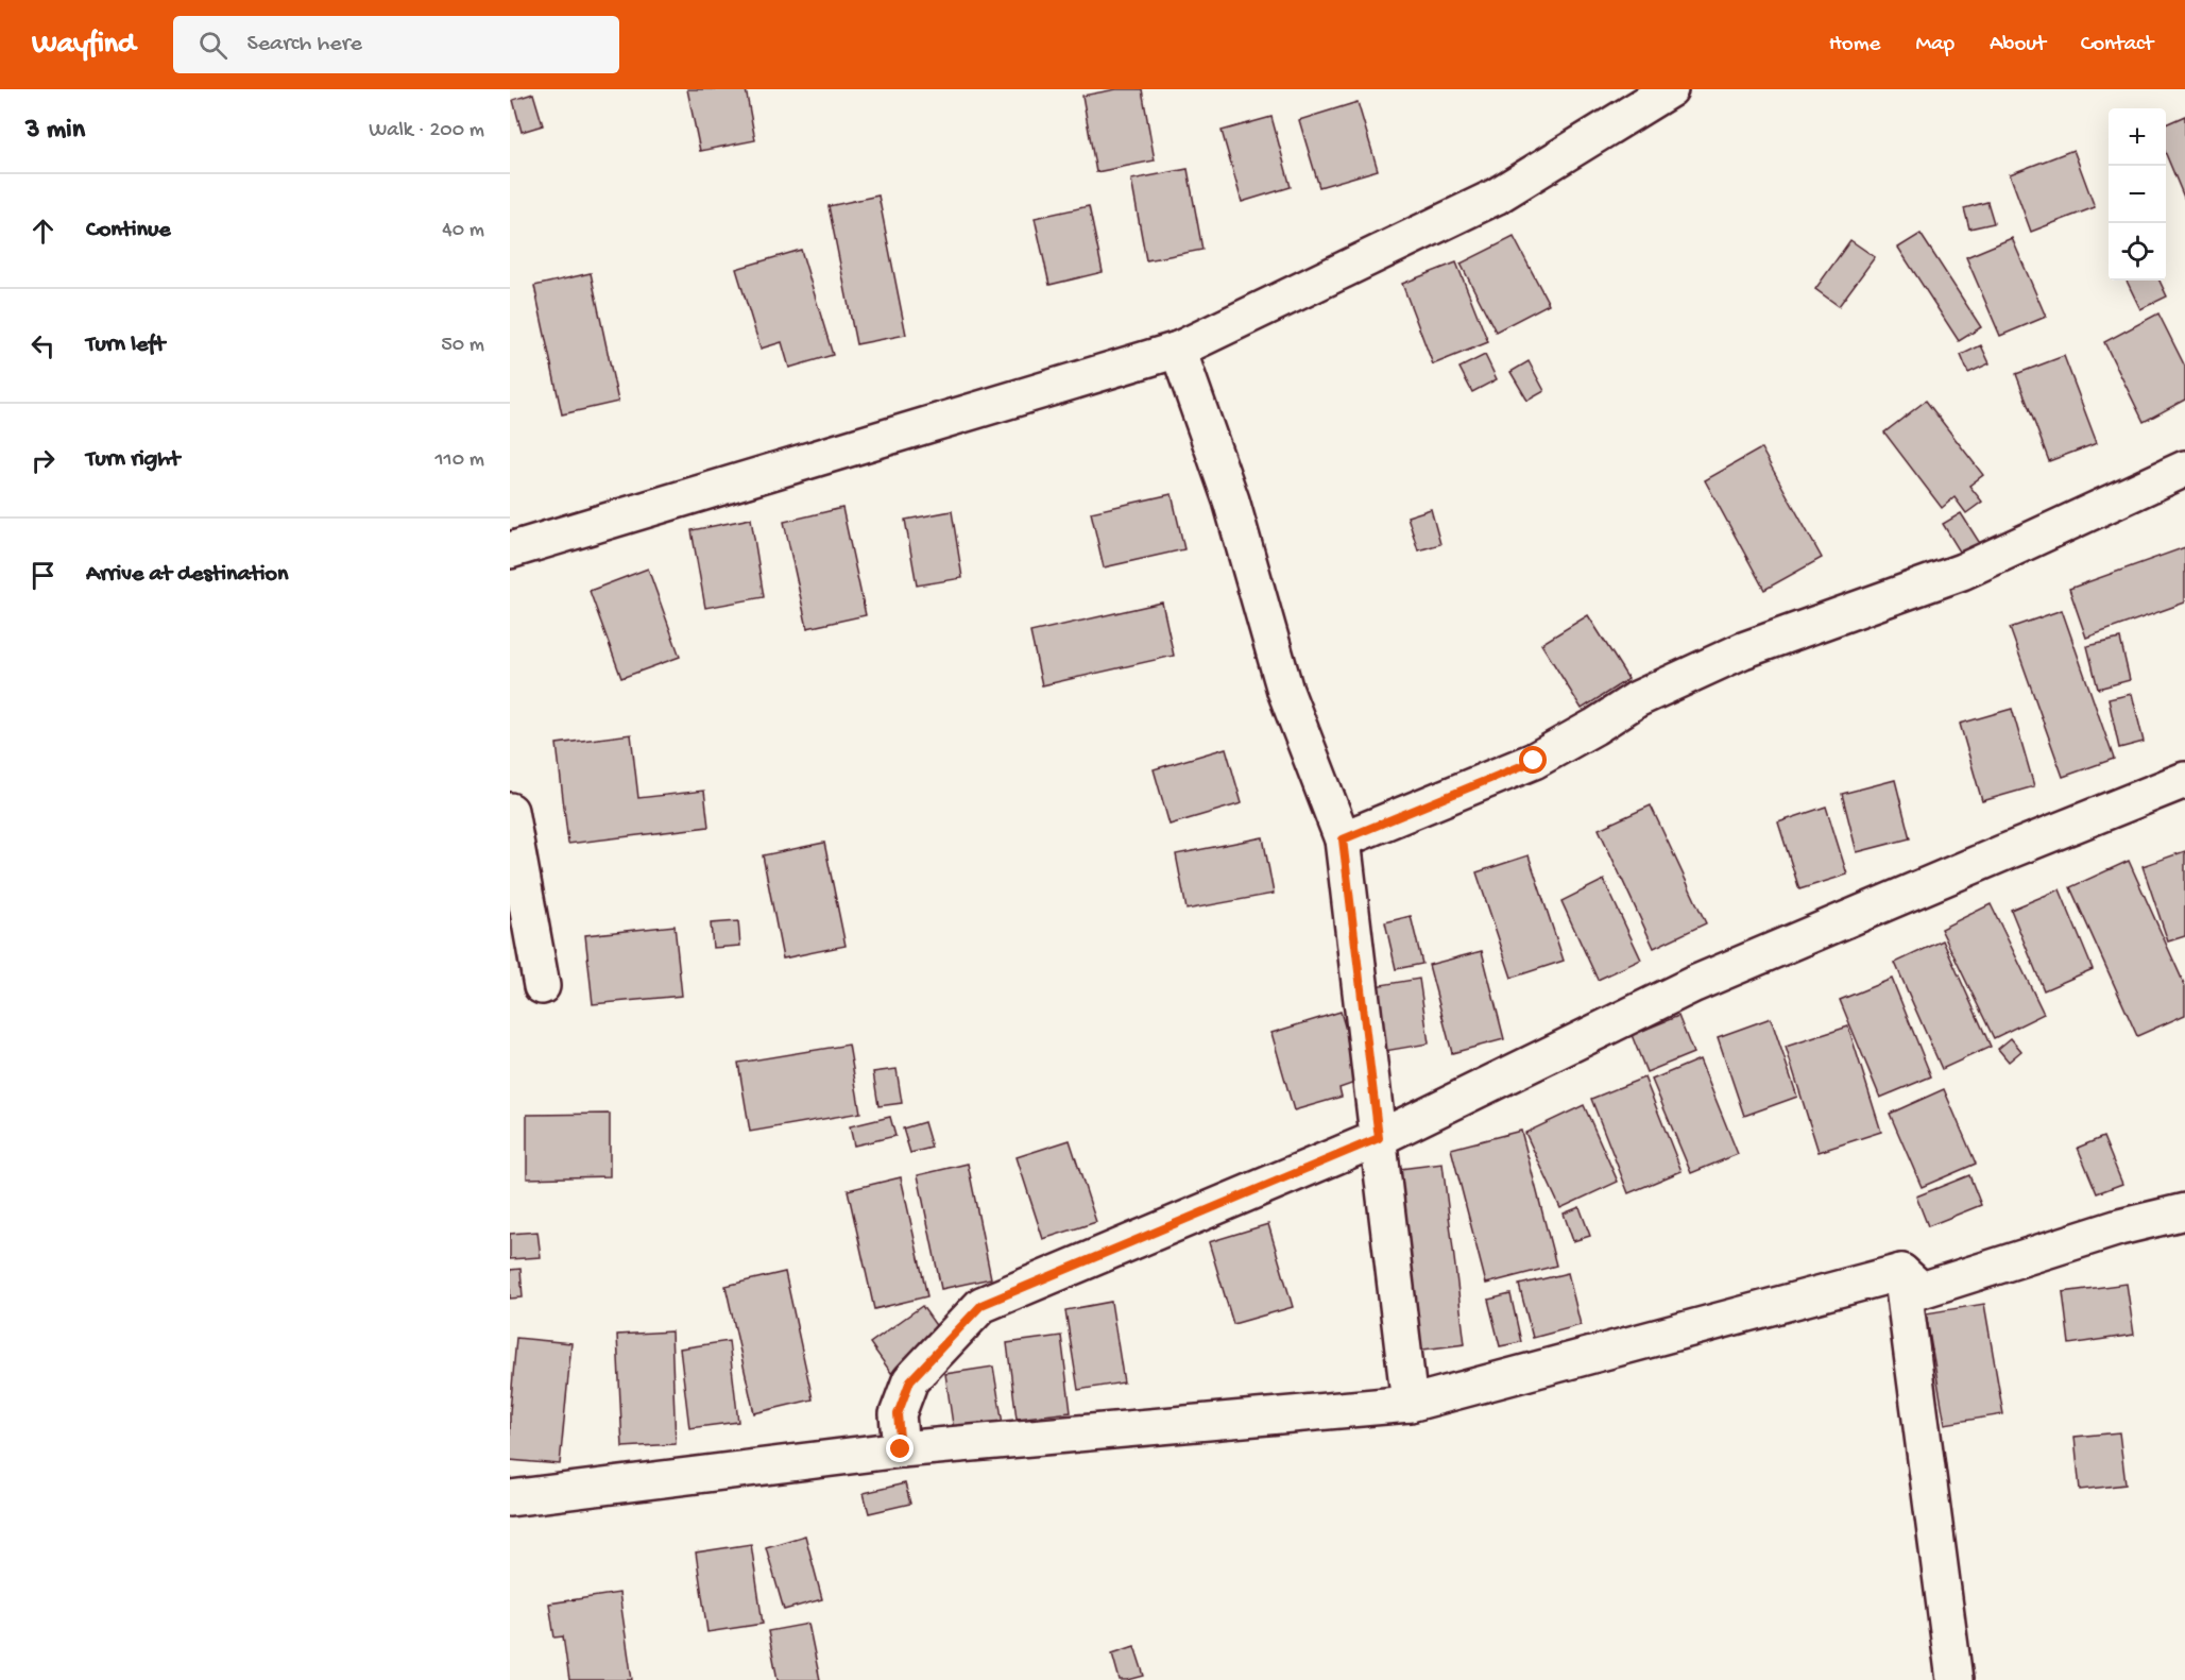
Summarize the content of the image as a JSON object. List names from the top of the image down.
{
  "page": {
    "header": "Wayfind",
    "search": "Search here",
    "nav": [
      "Home",
      "Map",
      "About",
      "Contact"
    ],
    "heading": ["3 min", "Walk · 200 m"],
    "map_buttons": ["+", "−"],
    "list": [
      ["Continue", "40 m"],
      ["Turn left", "50 m"],
      ["Turn right", "110 m"],
      "Arrive at destination"
    ]
  }
}
